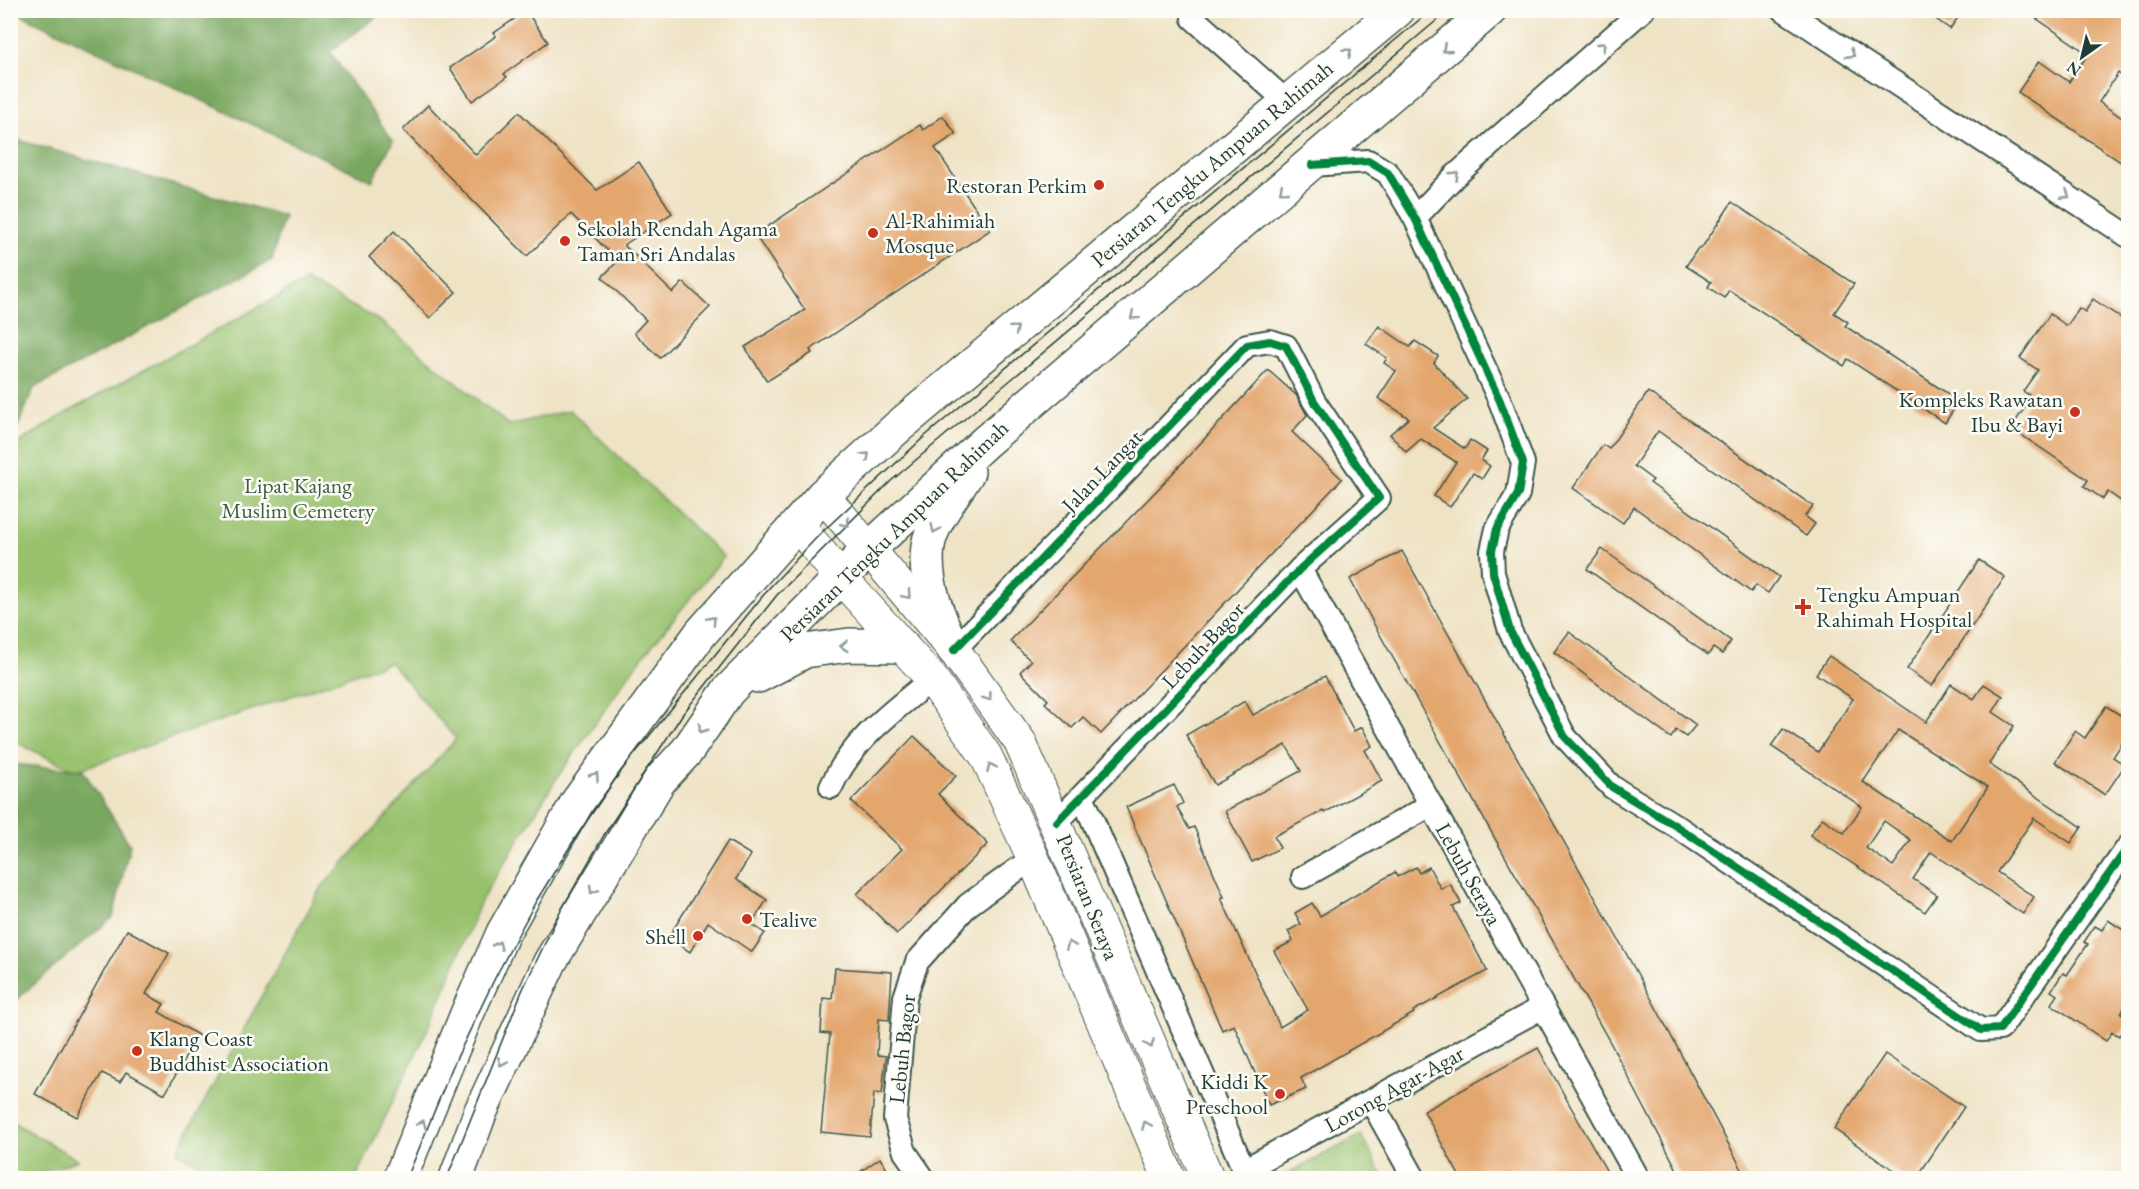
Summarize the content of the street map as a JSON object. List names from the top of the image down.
{
  "streets": {
    "highway": ["Persiaran Tengku Ampuan Rahimah"],
    "main road": ["Persiaran Seraya"],
    "street": [
      "Jalan Langat",
      "Lebuh Bagor",
      "Lebuh Seraya",
      "Lorong Agar-Agar"
    ]
  },
  "crossings": [
    ["Persiaran Tengku Ampuan Rahimah", "Persiaran Seraya"],
    ["Jalan Langat", "Lebuh Bagor"],
    ["Jalan Langat", "Persiaran Seraya"],
    ["Lebuh Bagor", "Lebuh Seraya"],
    ["Lebuh Bagor", "Persiaran Seraya"],
    ["Lebuh Seraya", "Lorong Agar-Agar"],
    ["Persiaran Seraya", "Lorong Agar-Agar"]
  ],
  "parks": ["Lipat Kajang Muslim Cemetery"],
  "places": {
    "other": [
      "Restoran Perkim",
      "Al-Rahimiah Mosque",
      "Sekolah Rendah Agama Taman Sri Andalas",
      "Kompleks Rawatan Ibu & Bayi",
      "Tealive",
      "Shell",
      "Klang Coast Buddhist Association",
      "Kiddi K Preschool"
    ],
    "health": ["Tengku Ampuan Rahimah Hospital"]
  },
  "north": "bottom left"
}
